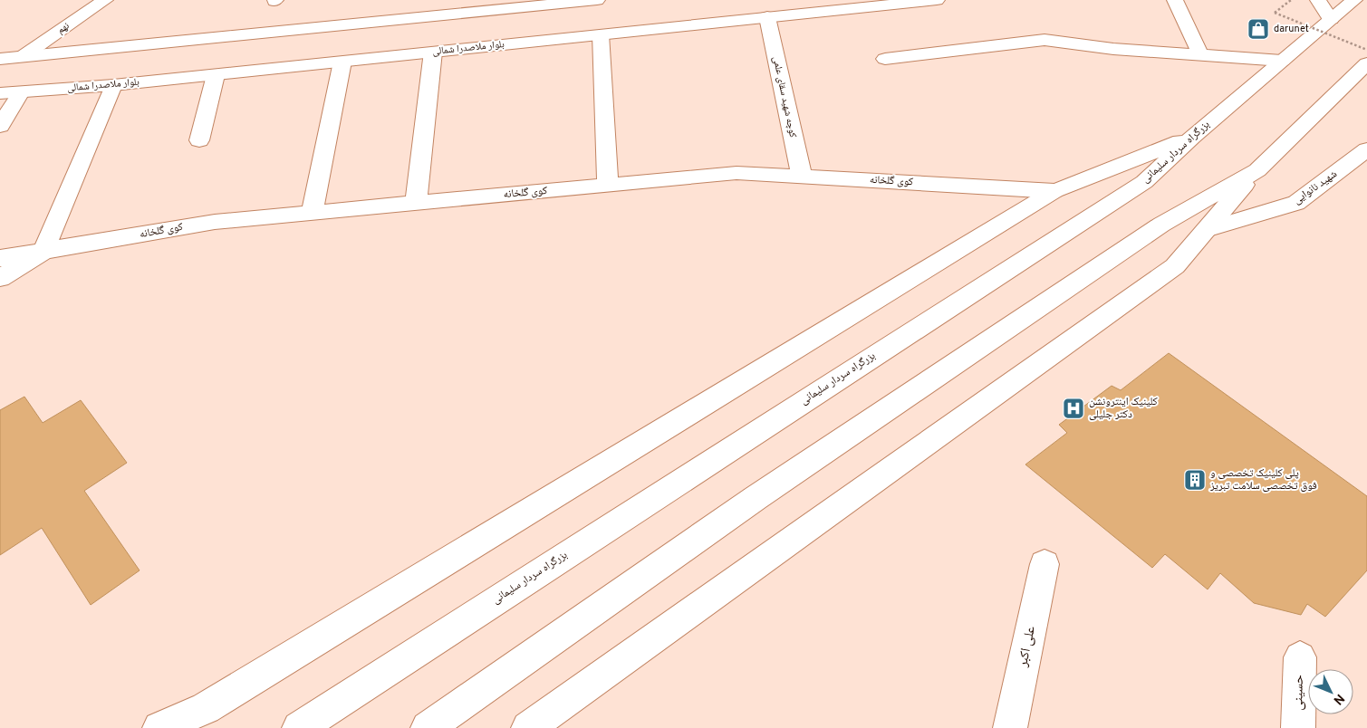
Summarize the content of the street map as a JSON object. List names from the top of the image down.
{
  "streets": {
    "main road": [
      "نهم",
      "بلوار ملاصدرا شمالی",
      "کوچه شهید سقای علمی",
      "بزرگراه سردار سلیمانی",
      "کوی گلخانه",
      "شهید نانوایی",
      "علی اکبر",
      "حسینی"
    ]
  },
  "crossings": [
    ["بلوار ملاصدرا شمالی", "کوچه شهید سقای علمی"],
    ["کوچه شهید سقای علمی", "کوی گلخانه"]
  ],
  "places": {
    "shop": ["darunet"],
    "hospital": ["کلینیک اینترونشن دکتر جلیلی"],
    "building": ["پلی کلینیک تخصصی و فوق تخصصی سلامت تبریز"]
  },
  "north": "bottom right"
}
